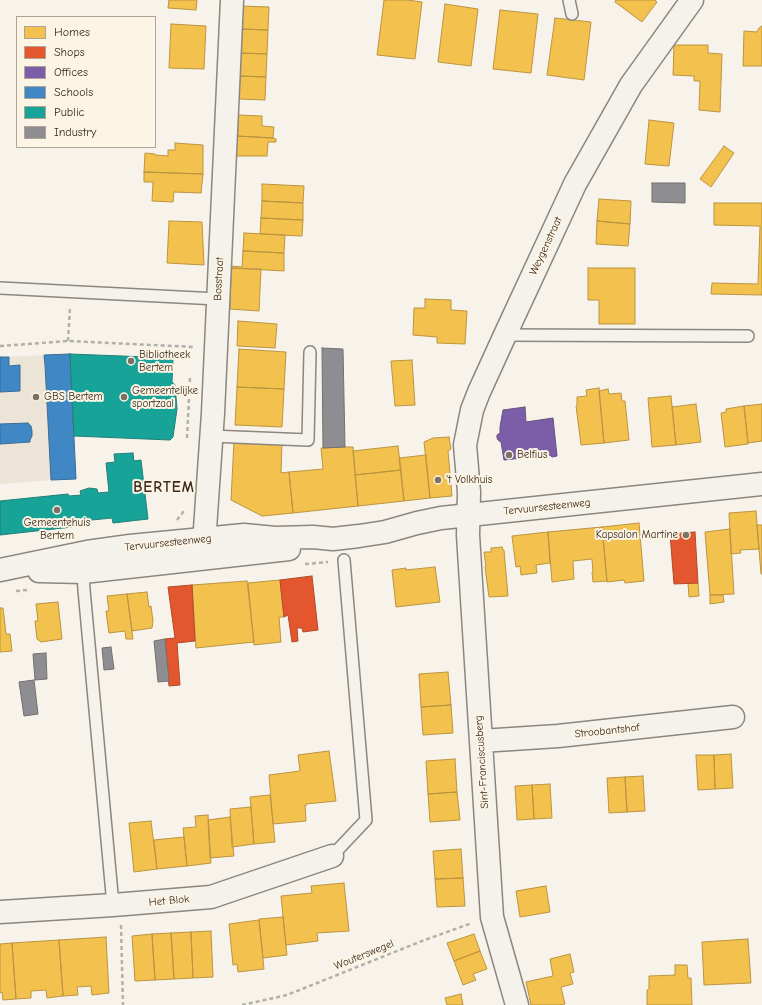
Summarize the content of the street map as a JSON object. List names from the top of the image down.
{
  "streets": {
    "street": [
      "Weygenstraat",
      "Bosstraat",
      "Tervuursesteenweg",
      "Stroobantshof",
      "Sint-Franciscusberg",
      "Het Blok"
    ],
    "path": ["Wouterswegel"]
  },
  "crossings": [
    ["Weygenstraat", "Tervuursesteenweg"],
    ["Weygenstraat", "Sint-Franciscusberg"],
    ["Bosstraat", "Tervuursesteenweg"],
    ["Tervuursesteenweg", "Sint-Franciscusberg"],
    ["Stroobantshof", "Sint-Franciscusberg"],
    ["Sint-Franciscusberg", "Wouterswegel"]
  ],
  "districts": ["BERTEM"],
  "places": [
    "Bibliotheek Bertem",
    "GBS Bertem",
    "Gemeentelijke sportzaal",
    "Belfius",
    "'t Volkhuis",
    "Gemeentehuis Bertem",
    "Kapsalon Martine"
  ],
  "legend": [
    "Homes",
    "Shops",
    "Offices",
    "Schools",
    "Public",
    "Industry"
  ]
}
